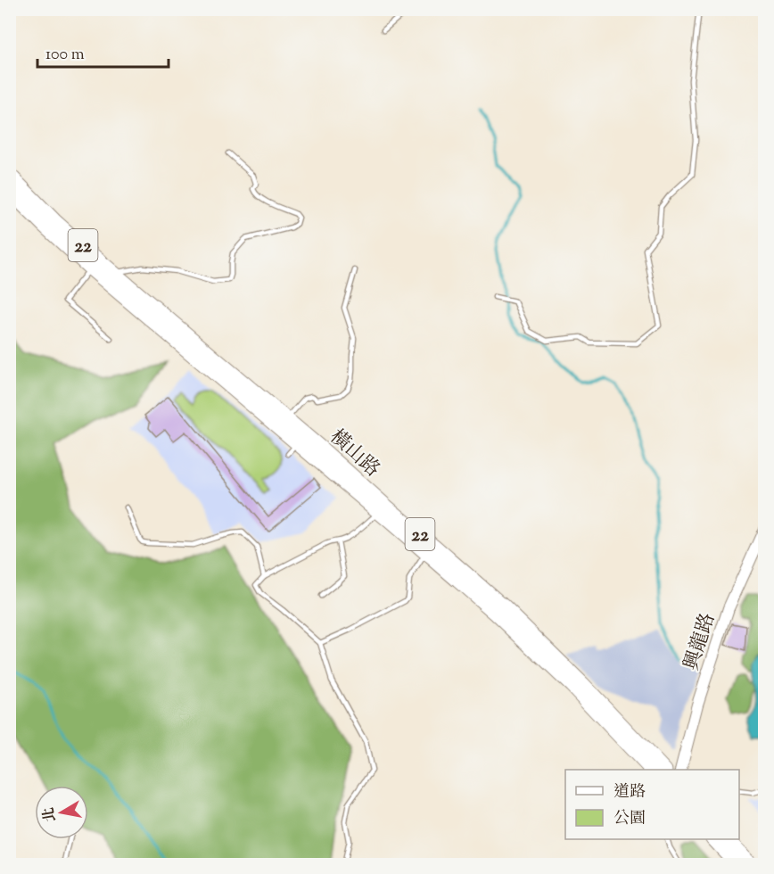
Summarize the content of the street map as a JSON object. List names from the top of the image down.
{
  "streets": {
    "main road": ["22", "橫山路"],
    "street": ["興龍路"]
  },
  "legend": ["道路", "公園"],
  "scale_bar": "100 m",
  "north": "left"
}
